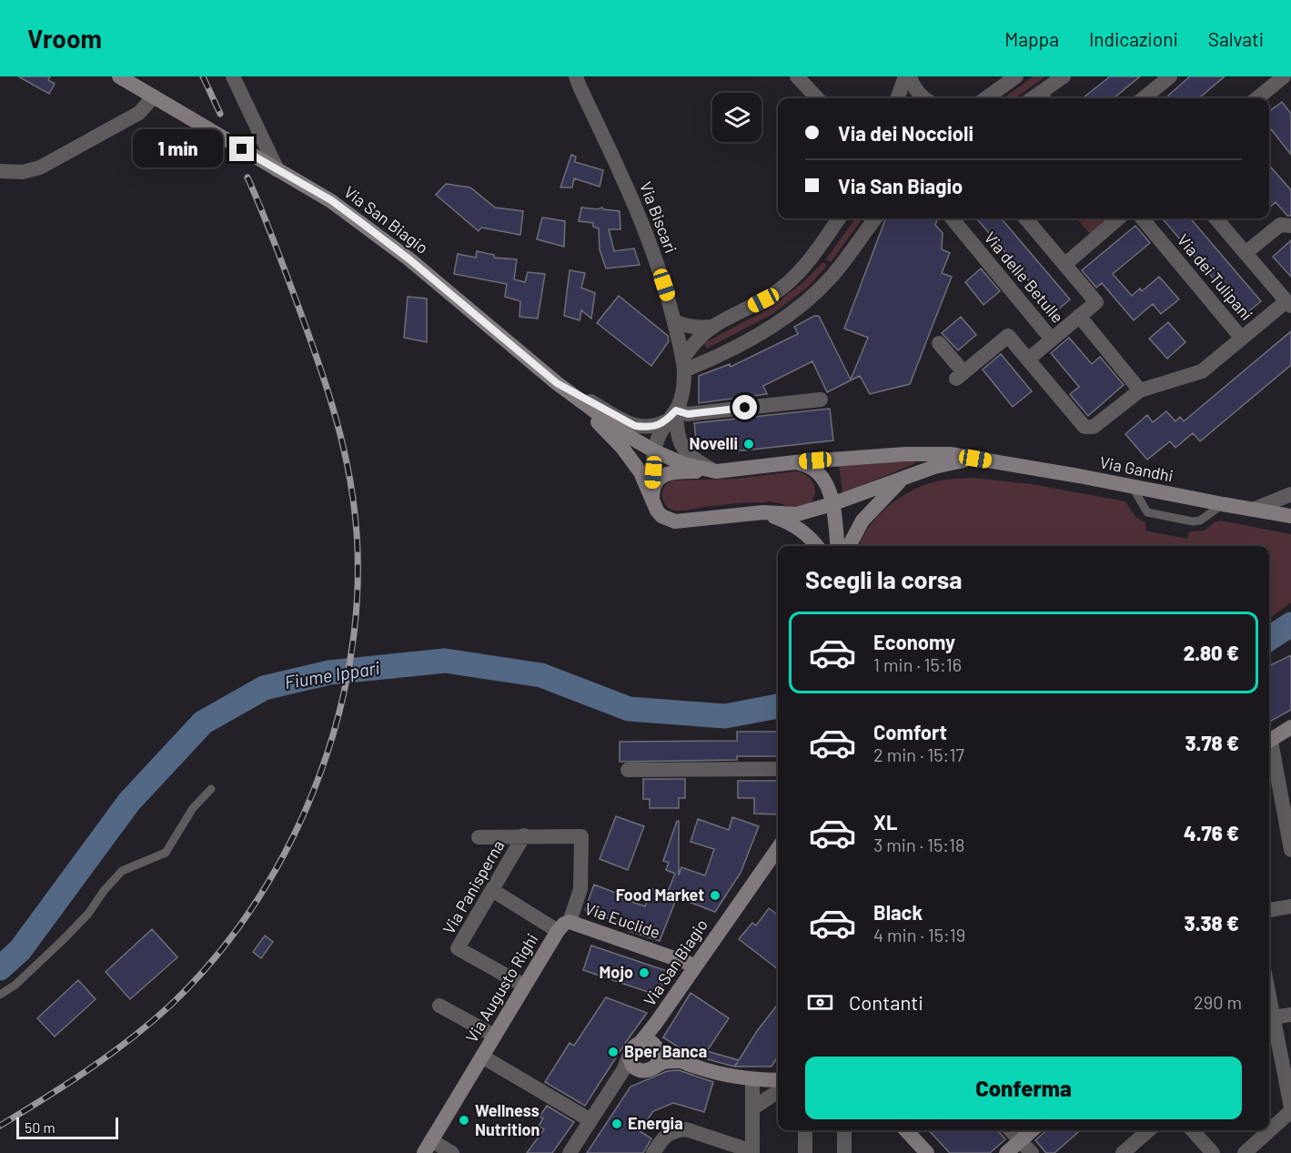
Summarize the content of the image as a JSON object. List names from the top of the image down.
{
  "streets": {
    "main road": [
      "Via San Biagio",
      "Via Gandhi",
      "Via Euclide",
      "Via Augusto Righi"
    ],
    "street": [
      "Via Biscari",
      "Via delle Betulle",
      "Via dei Tulipani",
      "Via Panisperna"
    ]
  },
  "crossings": [
    ["Via San Biagio", "Via Euclide"],
    ["Via Panisperna", "Via Euclide"],
    ["Via Panisperna", "Via Augusto Righi"],
    ["Via Euclide", "Via Augusto Righi"]
  ],
  "water": ["Fiume Ippari"],
  "places": [
    "Novelli",
    "Food Market",
    "Mojo",
    "Bper Banca",
    "Wellness Nutrition",
    "Energia"
  ],
  "scale_bar": "50 m",
  "page": {
    "header": "Vroom",
    "nav": ["Mappa", "Indicazioni", "Salvati"],
    "banner": ["Via dei Noccioli", "Via San Biagio"],
    "bubble": "1 min",
    "heading": "Scegli la corsa",
    "list": [
      {
        "name": "Economy",
        "note": "1 min · 15:16",
        "value": "2.80 €"
      },
      {
        "name": "Comfort",
        "note": "2 min · 15:17",
        "value": "3.78 €"
      },
      {
        "name": "XL",
        "note": "3 min · 15:18",
        "value": "4.76 €"
      },
      {
        "name": "Black",
        "note": "4 min · 15:19",
        "value": "3.38 €"
      }
    ],
    "pay": ["Contanti", "290 m"],
    "buttons": "Conferma",
    "scale": "50 m"
  }
}
